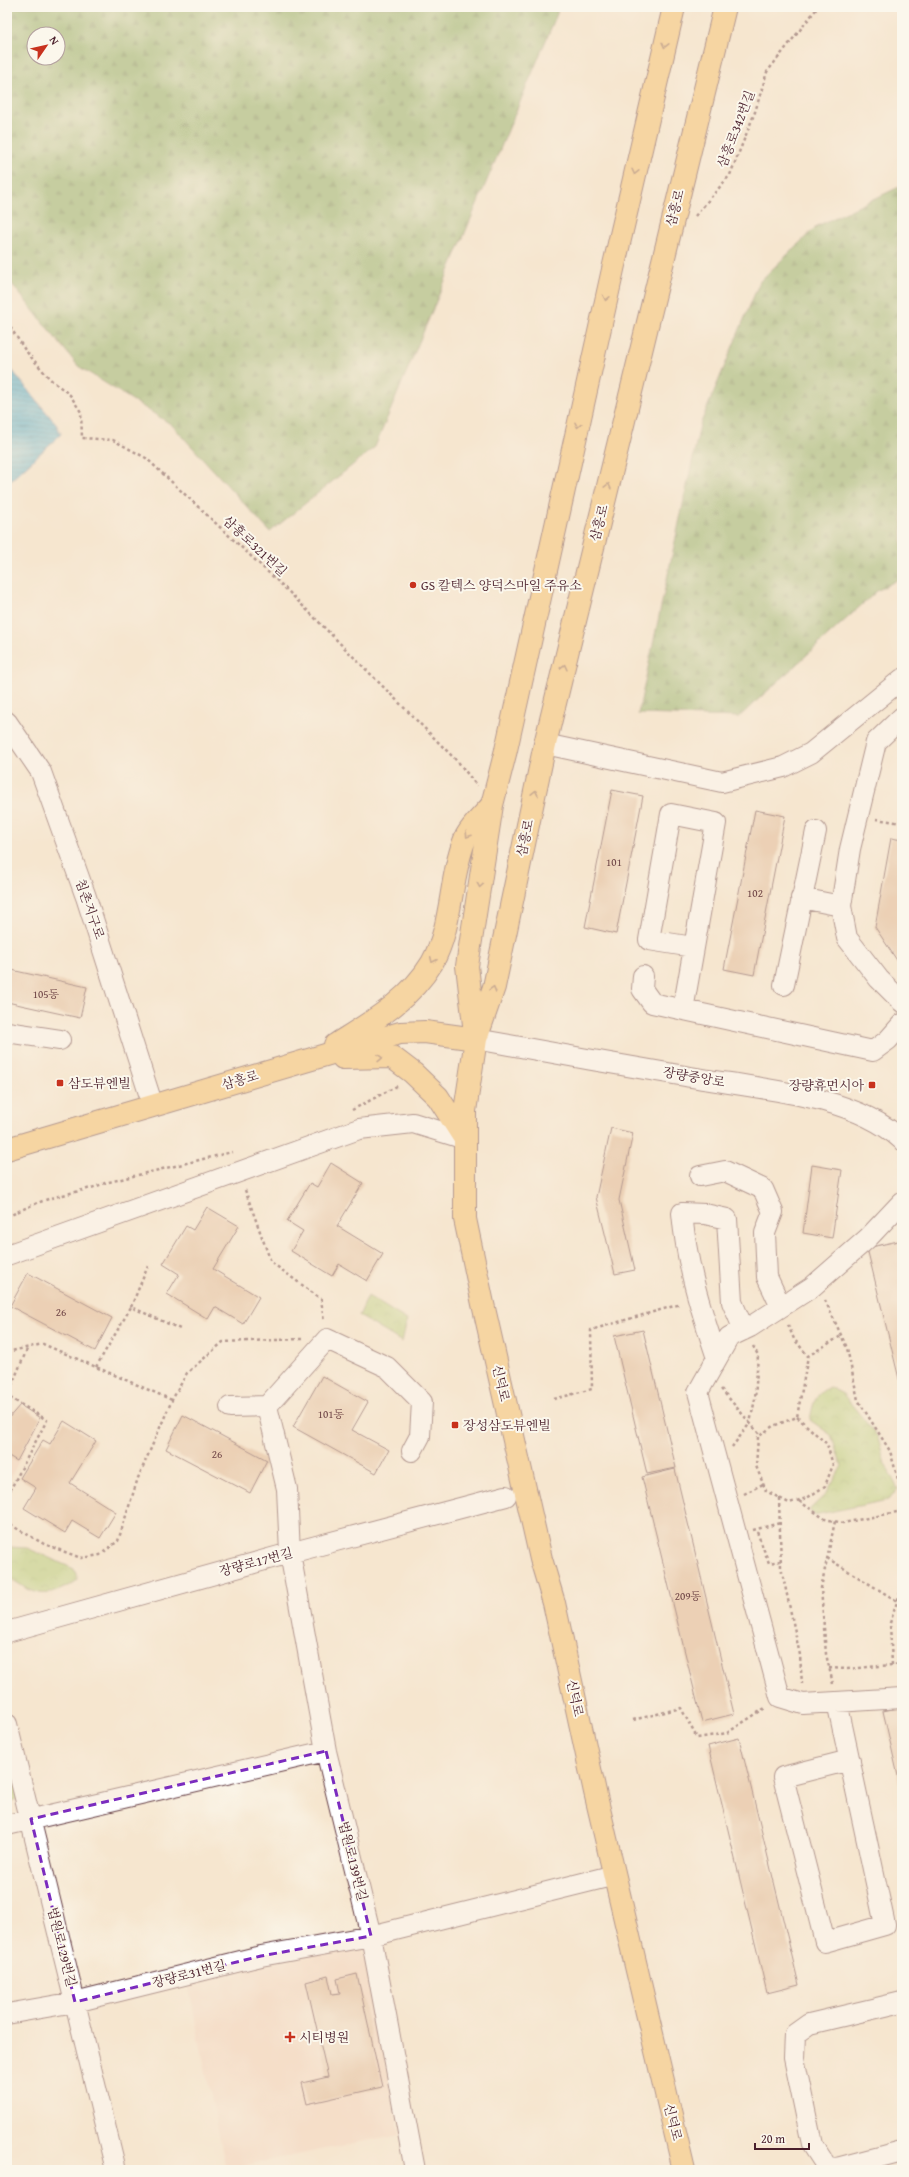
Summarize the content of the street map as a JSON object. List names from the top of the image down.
{
  "streets": {
    "main road": ["삼흥로", "신덕로"],
    "street": [
      "침촌지구로",
      "장량중앙로",
      "장량로17번길",
      "법원로139번길",
      "법원로129번길",
      "장량로31번길"
    ],
    "path": ["삼흥로342번길", "삼흥로321번길"]
  },
  "crossings": [
    ["삼흥로", "침촌지구로"],
    ["삼흥로", "장량중앙로"],
    ["삼흥로", "신덕로"],
    ["장량중앙로", "신덕로"],
    ["신덕로", "장량로31번길"],
    ["장량로17번길", "법원로139번길"],
    ["법원로139번길", "장량로31번길"],
    ["법원로129번길", "장량로31번길"]
  ],
  "places": {
    "other": ["GS 칼텍스 양덕스마일 주유소"],
    "transit": ["삼도뷰엔빌", "장량휴먼시아", "장성삼도뷰엔빌"],
    "health": ["시티병원"]
  },
  "house_numbers": [
    "101",
    "102",
    "105동",
    "26",
    "101동",
    "26",
    "209동"
  ],
  "scale_bar": "20 m",
  "north": "top right"
}
